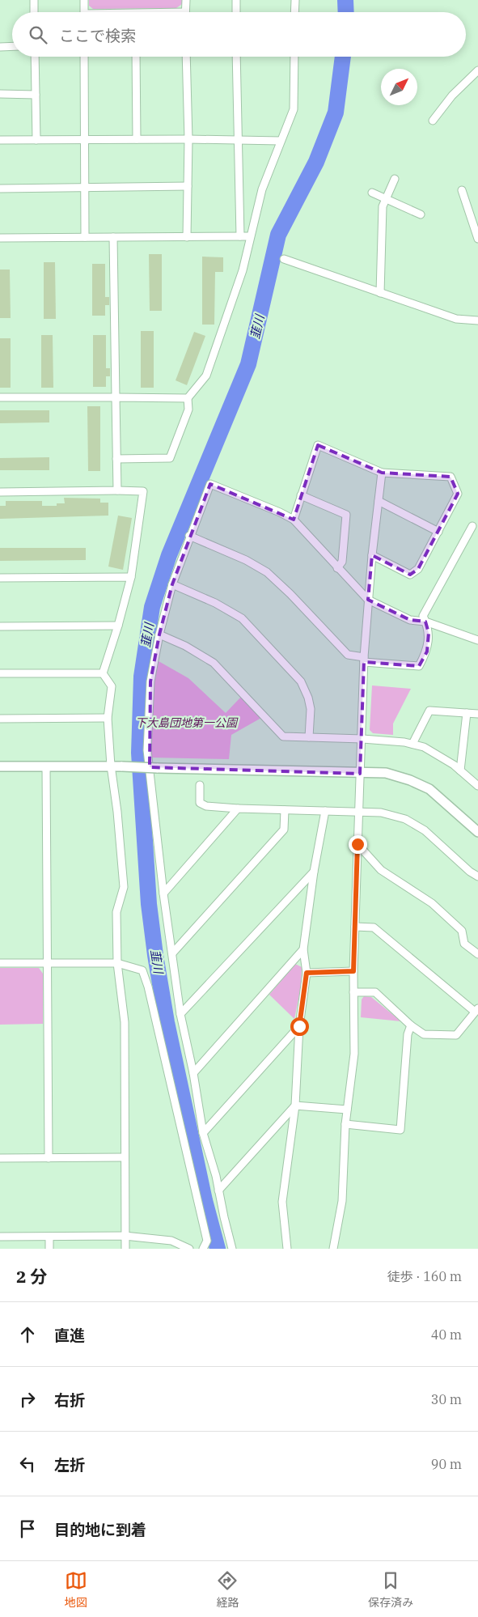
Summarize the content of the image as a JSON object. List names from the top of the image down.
{
  "water": ["韮川"],
  "parks": ["下大島団地第一公園"],
  "north": "top right",
  "page": {
    "search": "ここで検索",
    "heading": ["2 分", "徒歩 · 160 m"],
    "list": [
      ["直進", "40 m"],
      ["右折", "30 m"],
      ["左折", "90 m"],
      "目的地に到着"
    ],
    "nav": ["地図", "経路", "保存済み"]
  }
}
